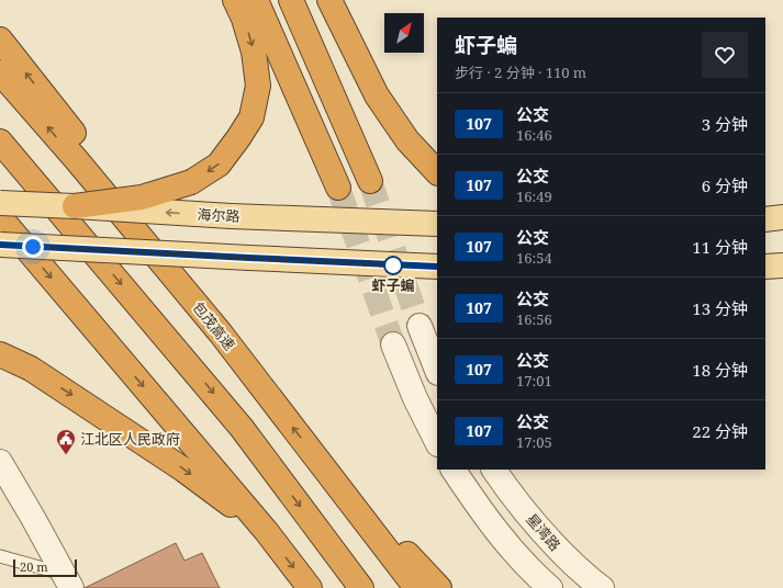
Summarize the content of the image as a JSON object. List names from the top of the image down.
{
  "streets": {
    "highway": ["包茂高速"],
    "main road": ["海尔路"],
    "street": ["星湾路"]
  },
  "places": {
    "other": ["虾子蝙"],
    "public building": ["江北区人民政府"]
  },
  "lines": ["bus line 107"],
  "scale_bar": "20 m",
  "north": "top right",
  "page": {
    "heading": ["虾子蝙", "步行 · 2 分钟 · 110 m"],
    "list": [
      {
        "mark": "107",
        "name": "公交",
        "note": "16:46",
        "value": "3 分钟"
      },
      {
        "mark": "107",
        "name": "公交",
        "note": "16:49",
        "value": "6 分钟"
      },
      {
        "mark": "107",
        "name": "公交",
        "note": "16:54",
        "value": "11 分钟"
      },
      {
        "mark": "107",
        "name": "公交",
        "note": "16:56",
        "value": "13 分钟"
      },
      {
        "mark": "107",
        "name": "公交",
        "note": "17:01",
        "value": "18 分钟"
      },
      {
        "mark": "107",
        "name": "公交",
        "note": "17:05",
        "value": "22 分钟"
      }
    ],
    "scale": "20 m"
  }
}
